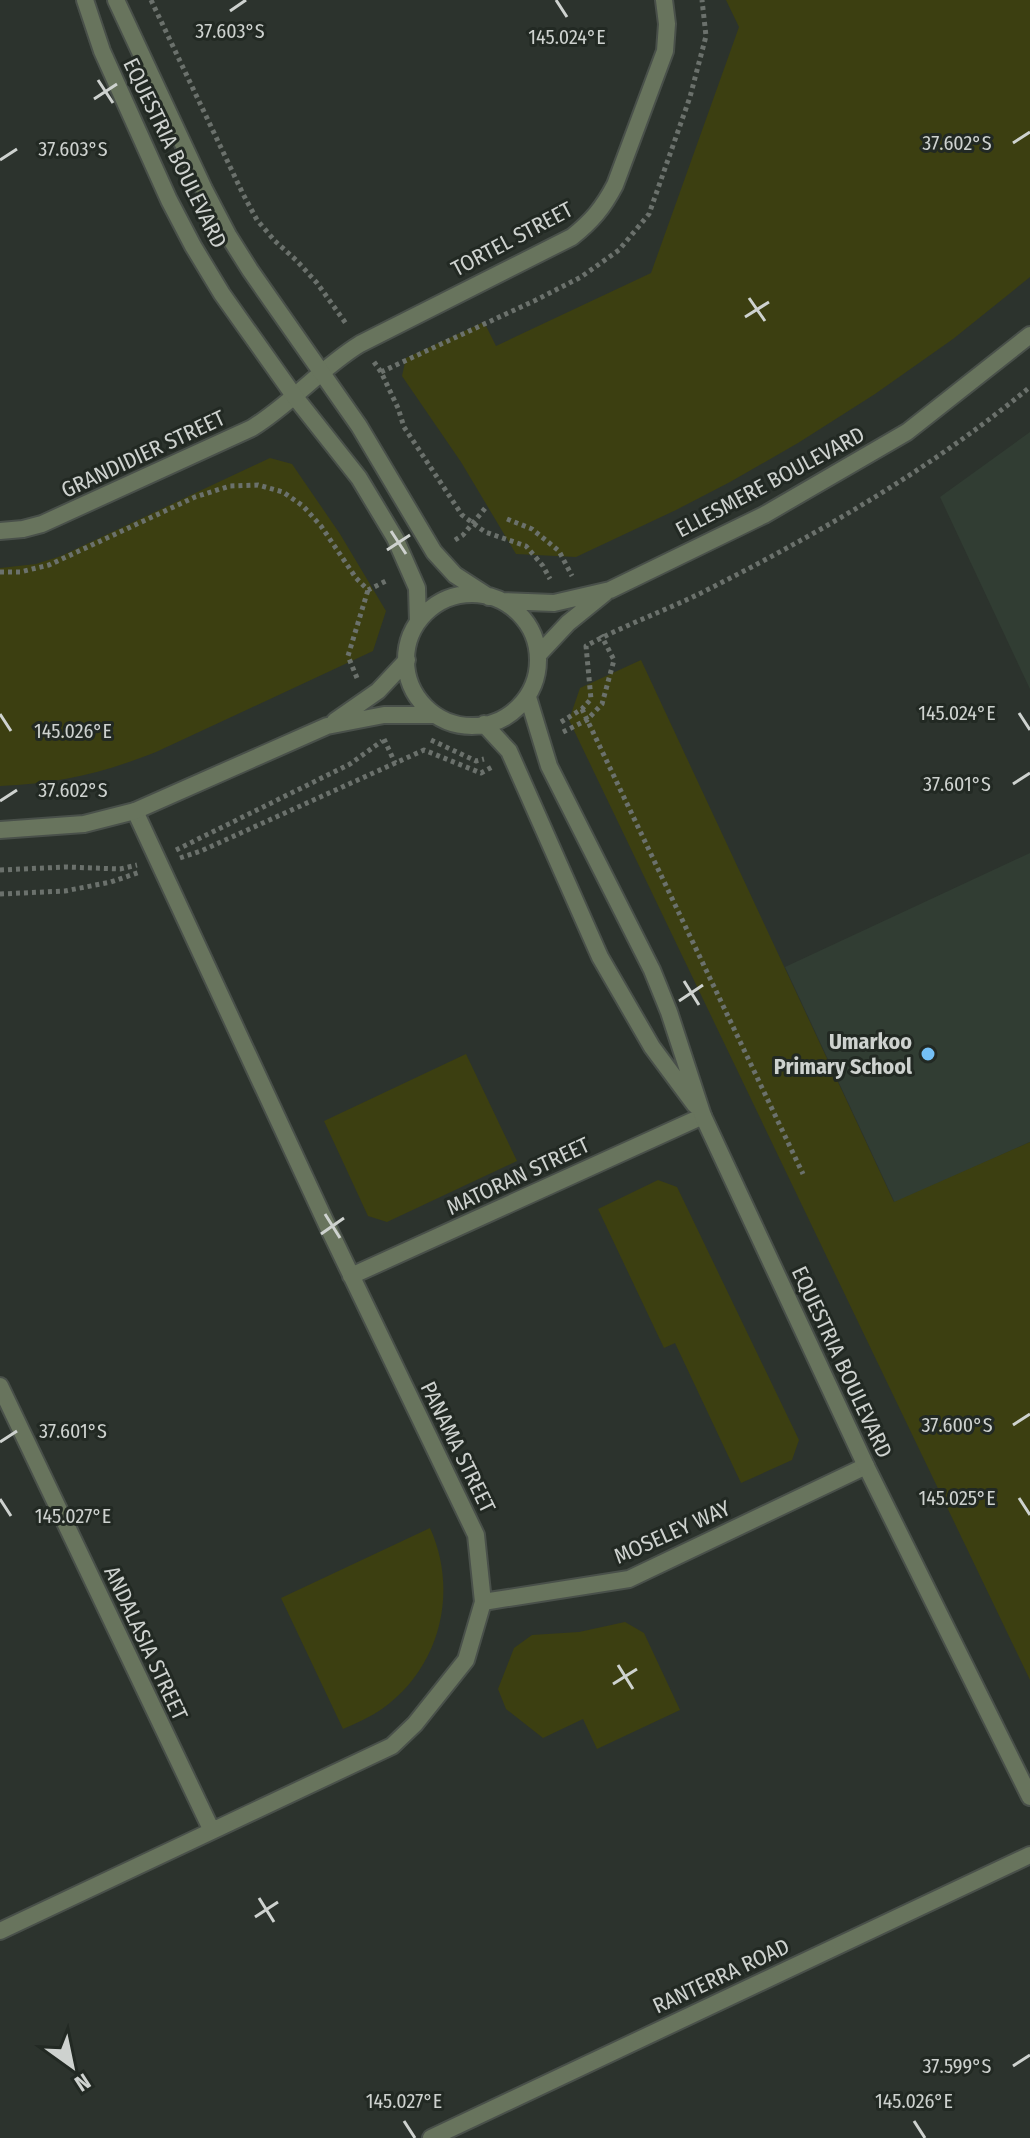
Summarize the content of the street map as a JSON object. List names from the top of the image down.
{
  "streets": {
    "street": [
      "EQUESTRIA BOULEVARD",
      "TORTEL STREET",
      "GRANDIDIER STREET",
      "ELLESMERE BOULEVARD",
      "MATORAN STREET",
      "PANAMA STREET",
      "MOSELEY WAY",
      "ANDALASIA STREET",
      "RANTERRA ROAD"
    ]
  },
  "crossings": [
    ["EQUESTRIA BOULEVARD", "TORTEL STREET"],
    ["EQUESTRIA BOULEVARD", "GRANDIDIER STREET"],
    ["EQUESTRIA BOULEVARD", "ELLESMERE BOULEVARD"],
    ["EQUESTRIA BOULEVARD", "MATORAN STREET"],
    ["EQUESTRIA BOULEVARD", "MOSELEY WAY"],
    ["TORTEL STREET", "GRANDIDIER STREET"],
    ["MATORAN STREET", "PANAMA STREET"],
    ["PANAMA STREET", "MOSELEY WAY"],
    ["PANAMA STREET", "ANDALASIA STREET"]
  ],
  "places": ["Umarkoo Primary School"],
  "north": "bottom right",
  "coordinates": [
    "37.603°S",
    "145.024°E",
    "37.602°S",
    "145.026°E",
    "37.601°S",
    "37.600°S",
    "145.025°E",
    "145.027°E",
    "37.599°S"
  ]
}
